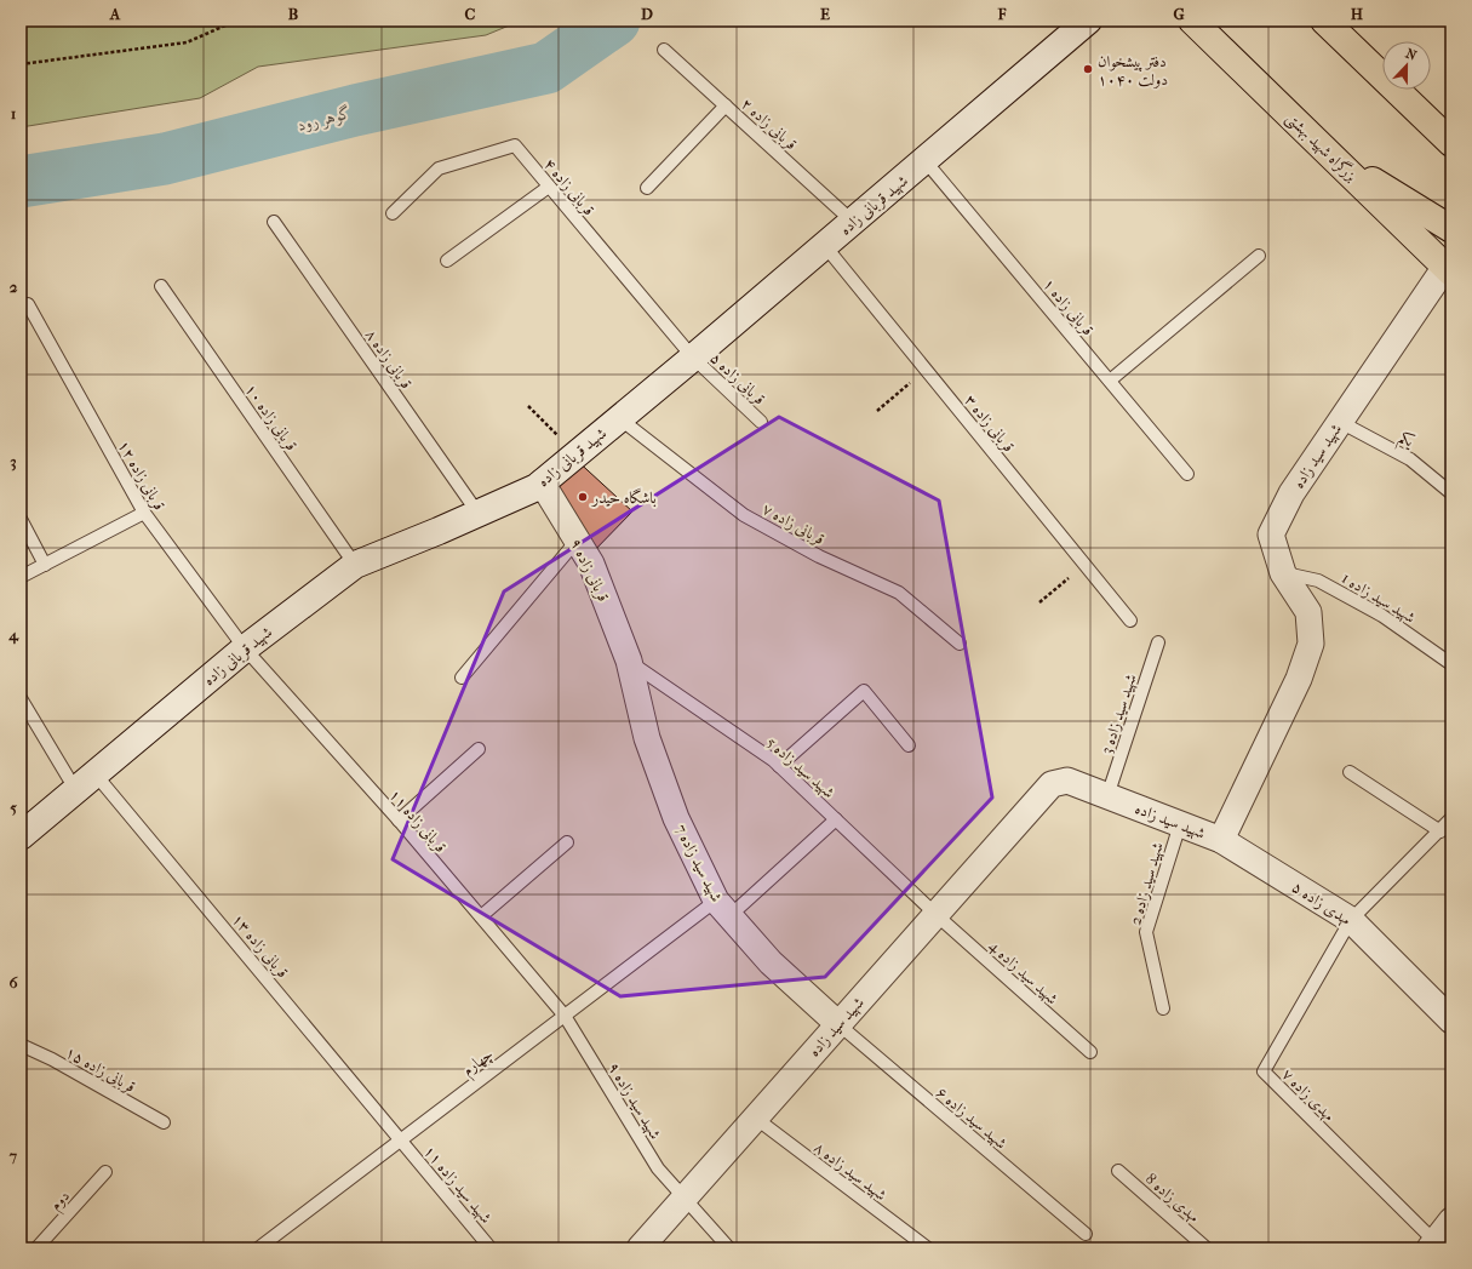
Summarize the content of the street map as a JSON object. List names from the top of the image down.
{
  "streets": {
    "highway": ["بزرگراه شهید بهشتی"],
    "street": [
      "شهید قربانی زاده",
      "شهید سید زاده",
      "قربانی زاده ۹",
      "شهید سید زاده 7",
      "مهدی زاده ۵"
    ],
    "lane": [
      "قربانی زاده ۲",
      "قربانی زاده ۴",
      "قربانی زاده ۱",
      "قربانی زاده ۸",
      "قربانی زاده ۵",
      "قربانی زاده ۱۰",
      "قربانی زاده ۳",
      "یکم",
      "قربانی زاده ۱۲",
      "قربانی زاده ۷",
      "شهید سید زاده 1",
      "شهید سید زاده 3",
      "شهید سید زاده 5",
      "قربانی زاده ۱۱",
      "شهید سید زاده 2",
      "قربانی زاده ۱۳",
      "شهید سید زاده 4",
      "چهارم",
      "قربانی زاده ۱۵",
      "مهدی زاده ۷",
      "شهید سید زاده ۹",
      "شهید سید زاده ۶",
      "شهید سید زاده ۸",
      "شهید سید زاده ۱۱",
      "مهدی زاده 8",
      "دوم"
    ]
  },
  "crossings": [
    ["قربانی زاده ۲", "شهید قربانی زاده"],
    ["بزرگراه شهید بهشتی", "شهید سید زاده"],
    ["قربانی زاده ۴", "شهید قربانی زاده"],
    ["قربانی زاده ۴", "قربانی زاده ۵"],
    ["شهید قربانی زاده", "قربانی زاده ۱"],
    ["شهید قربانی زاده", "قربانی زاده ۸"],
    ["شهید قربانی زاده", "قربانی زاده ۵"],
    ["شهید قربانی زاده", "قربانی زاده ۱۰"],
    ["شهید قربانی زاده", "قربانی زاده ۳"],
    ["شهید قربانی زاده", "قربانی زاده ۱۲"],
    ["شهید قربانی زاده", "قربانی زاده ۷"],
    ["شهید قربانی زاده", "قربانی زاده ۹"],
    ["شهید قربانی زاده", "قربانی زاده ۱۱"],
    ["شهید قربانی زاده", "قربانی زاده ۱۳"],
    ["یکم", "شهید سید زاده"],
    ["شهید سید زاده", "شهید سید زاده 1"],
    ["شهید سید زاده", "شهید سید زاده 3"],
    ["شهید سید زاده", "شهید سید زاده 5"],
    ["شهید سید زاده", "شهید سید زاده 7"],
    ["شهید سید زاده", "شهید سید زاده 2"],
    ["شهید سید زاده", "مهدی زاده ۵"],
    ["شهید سید زاده", "شهید سید زاده 4"],
    ["شهید سید زاده", "شهید سید زاده ۹"],
    ["شهید سید زاده", "شهید سید زاده ۶"],
    ["شهید سید زاده", "شهید سید زاده ۸"],
    ["قربانی زاده ۱۲", "قربانی زاده ۱۱"],
    ["قربانی زاده ۹", "شهید سید زاده 5"],
    ["قربانی زاده ۹", "شهید سید زاده 7"],
    ["شهید سید زاده 5", "شهید سید زاده 7"],
    ["شهید سید زاده 5", "شهید سید زاده 4"],
    ["شهید سید زاده 5", "چهارم"],
    ["قربانی زاده ۱۱", "چهارم"],
    ["قربانی زاده ۱۱", "شهید سید زاده ۹"],
    ["شهید سید زاده 7", "چهارم"],
    ["شهید سید زاده 7", "شهید سید زاده ۶"],
    ["مهدی زاده ۵", "مهدی زاده ۷"],
    ["قربانی زاده ۱۳", "چهارم"],
    ["قربانی زاده ۱۳", "شهید سید زاده ۱۱"],
    ["چهارم", "شهید سید زاده ۹"],
    ["چهارم", "شهید سید زاده ۱۱"]
  ],
  "water": ["گوهر رود"],
  "places": ["دفتر پیشخوان دولت ۱۰۴۰", "باشگاه حیدر"],
  "north": "top",
  "grid": {
    "columns": [
      "A",
      "B",
      "C",
      "D",
      "E",
      "F",
      "G",
      "H"
    ],
    "rows": [
      "1",
      "2",
      "3",
      "4",
      "5",
      "6",
      "7"
    ]
  }
}
